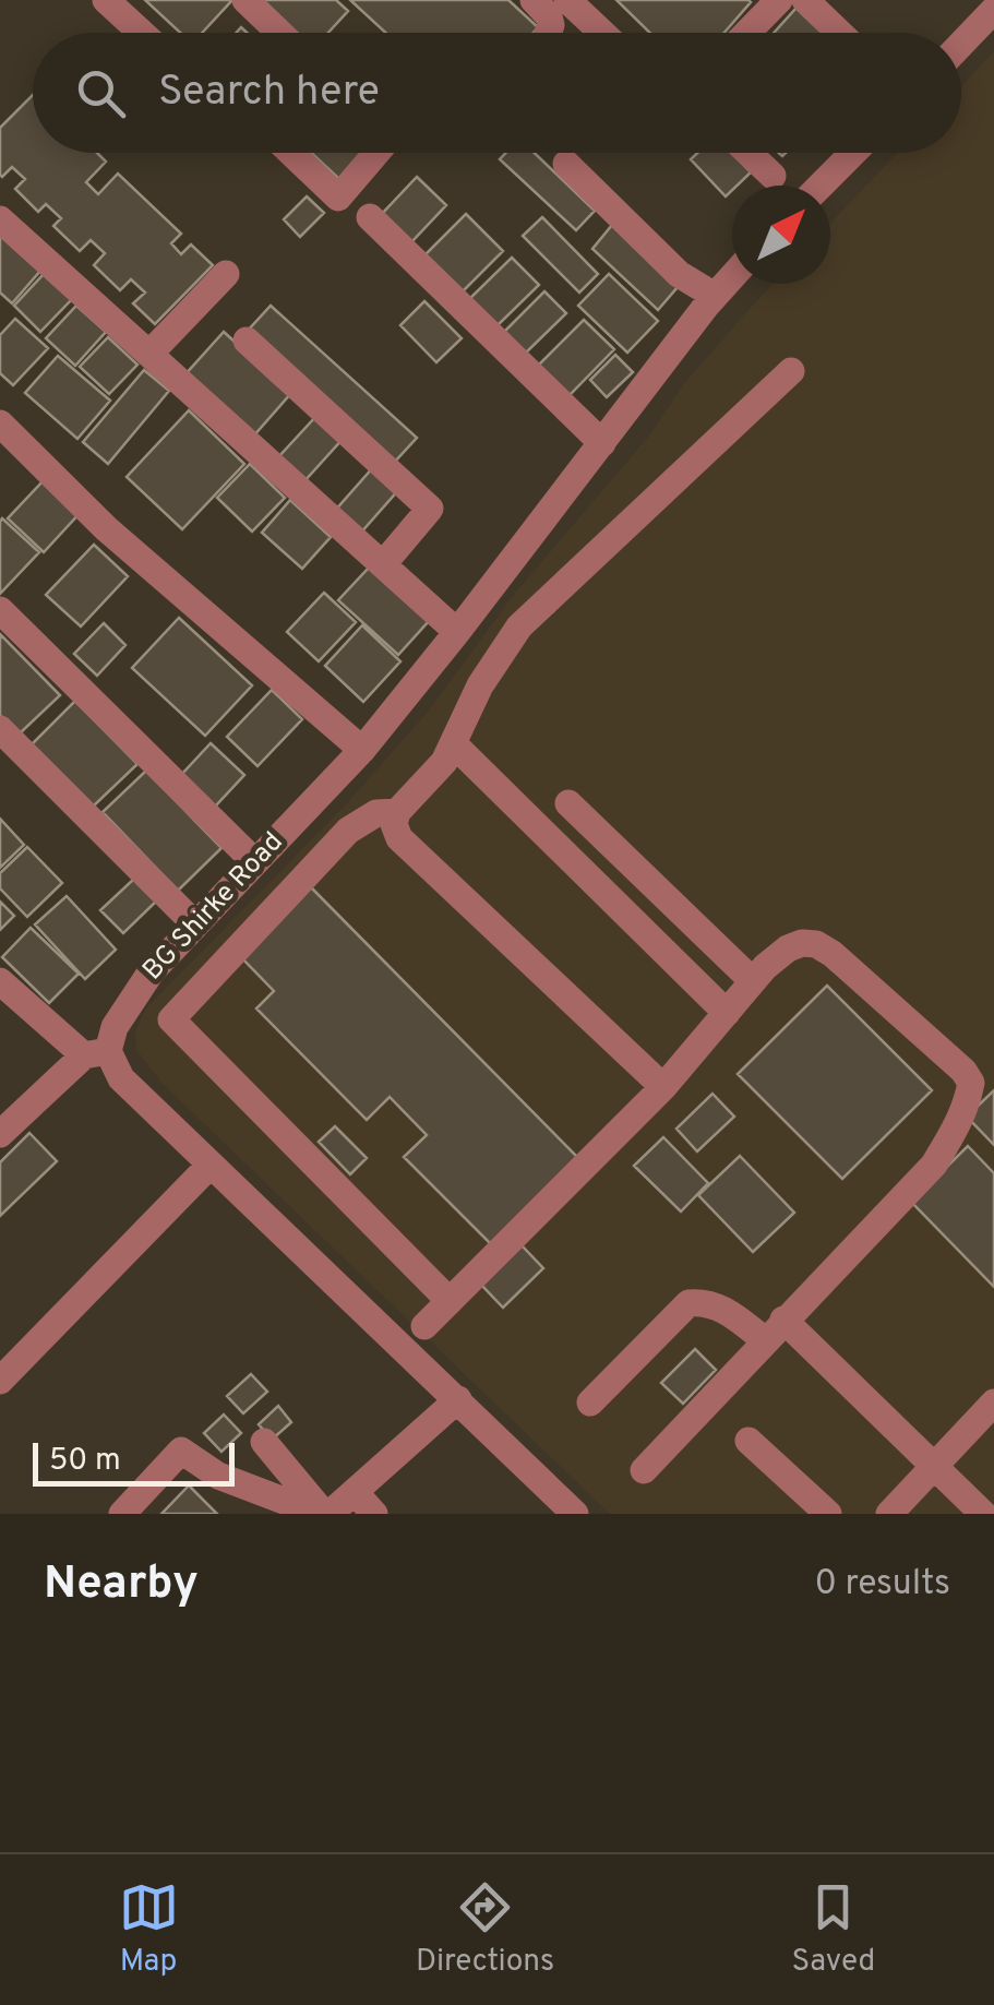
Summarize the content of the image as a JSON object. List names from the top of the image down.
{
  "streets": {
    "street": ["BG Shirke Road"]
  },
  "scale_bar": "50 m",
  "north": "top right",
  "page": {
    "search": "Search here",
    "scale": "50 m",
    "heading": ["Nearby", "0 results"],
    "nav": ["Map", "Directions", "Saved"]
  }
}
